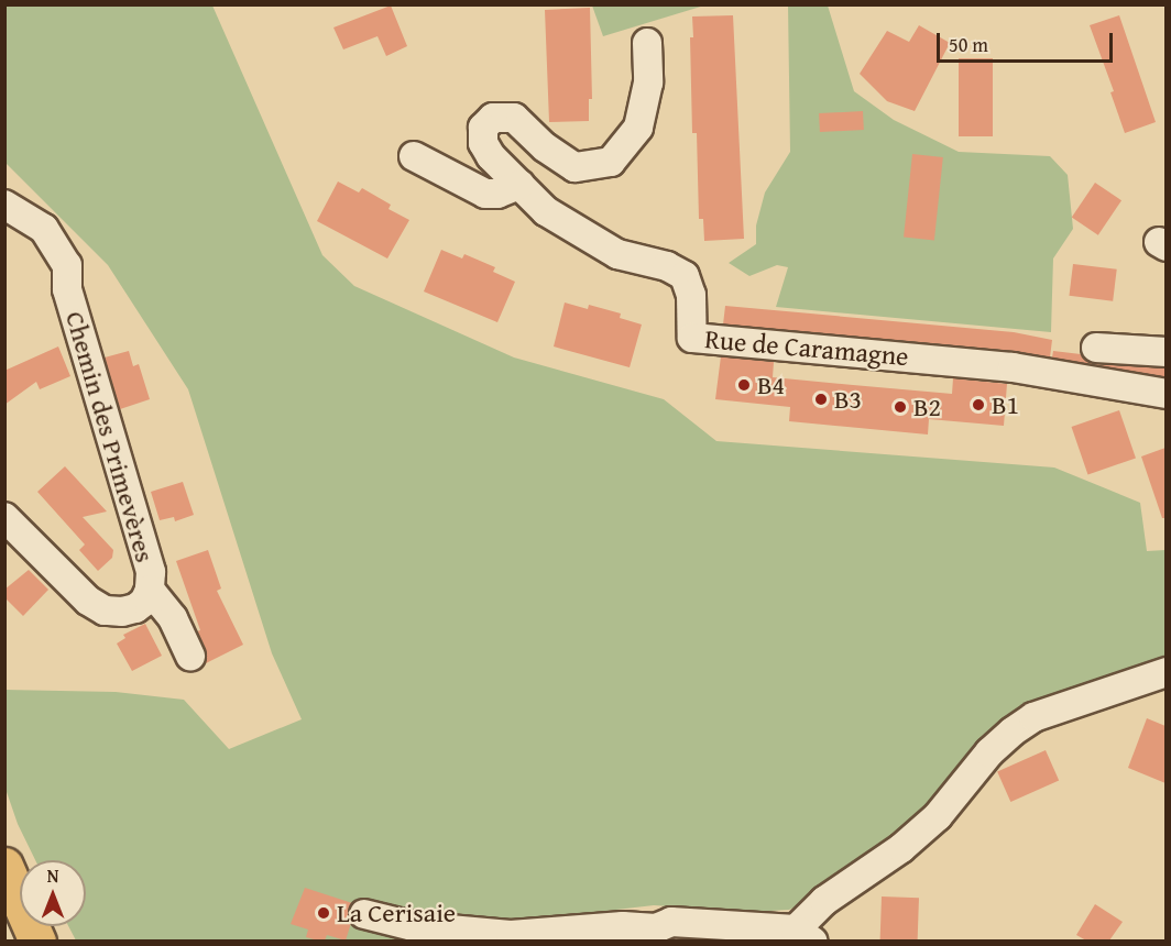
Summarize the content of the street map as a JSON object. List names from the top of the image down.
{
  "streets": {
    "street": ["Rue de Caramagne", "Chemin des Primevères"]
  },
  "places": [
    "B4",
    "B3",
    "B1",
    "B2",
    "La Cerisaie"
  ],
  "scale_bar": "50 m",
  "north": "top"
}
